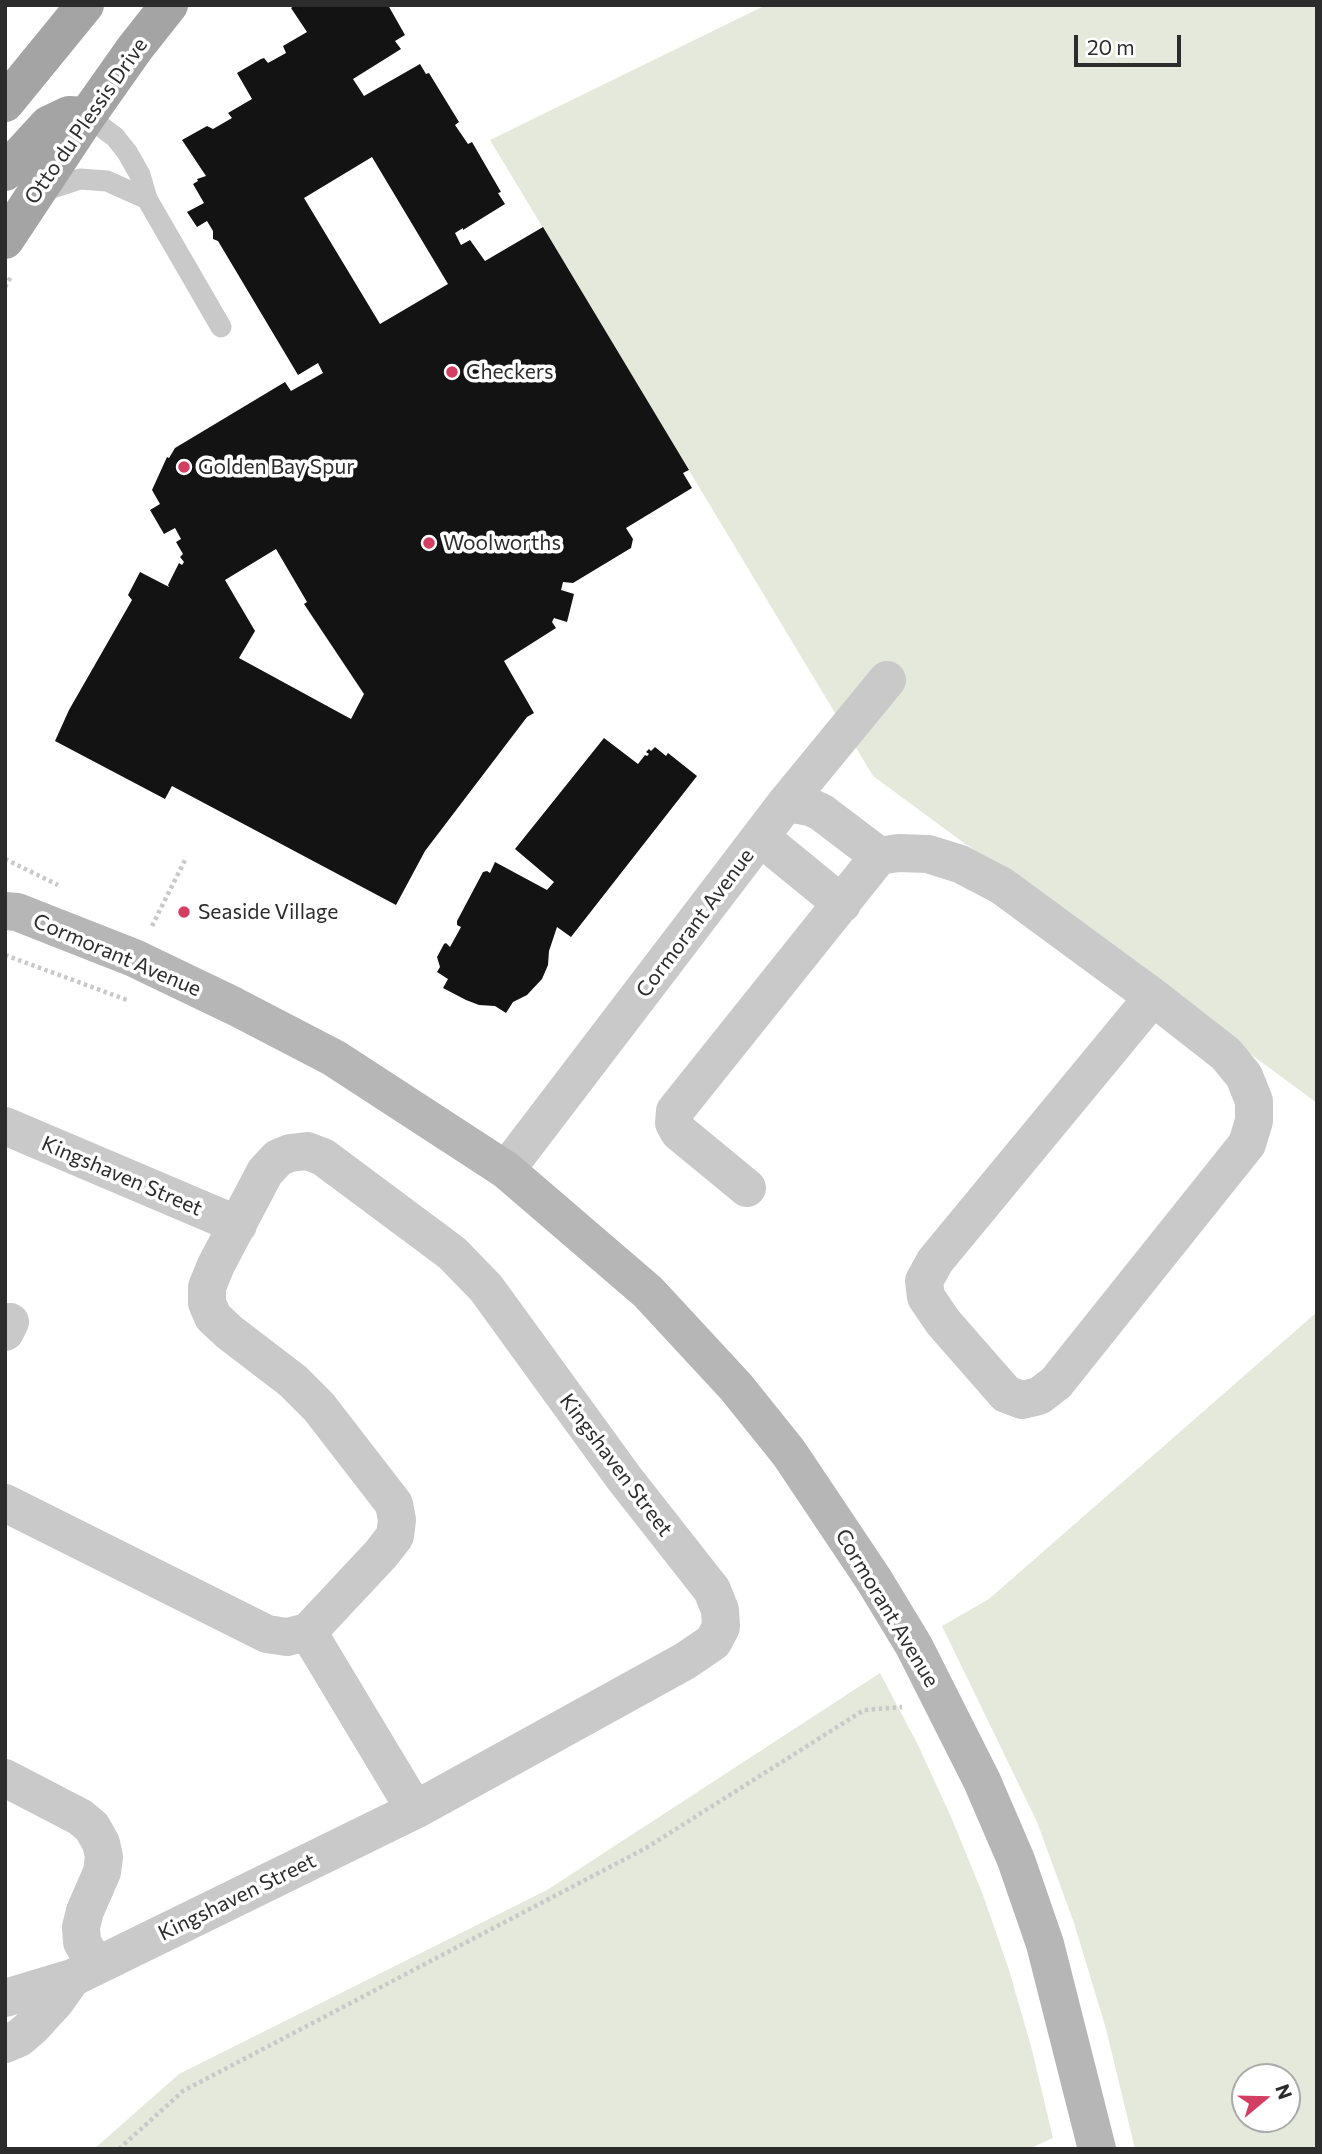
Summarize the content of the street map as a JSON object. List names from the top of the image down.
{
  "streets": {
    "main road": ["Otto du Plessis Drive"],
    "street": ["Cormorant Avenue", "Kingshaven Street"]
  },
  "places": [
    "Checkers",
    "Golden Bay Spur",
    "Woolworths",
    "Seaside Village"
  ],
  "scale_bar": "20 m",
  "north": "right"
}
